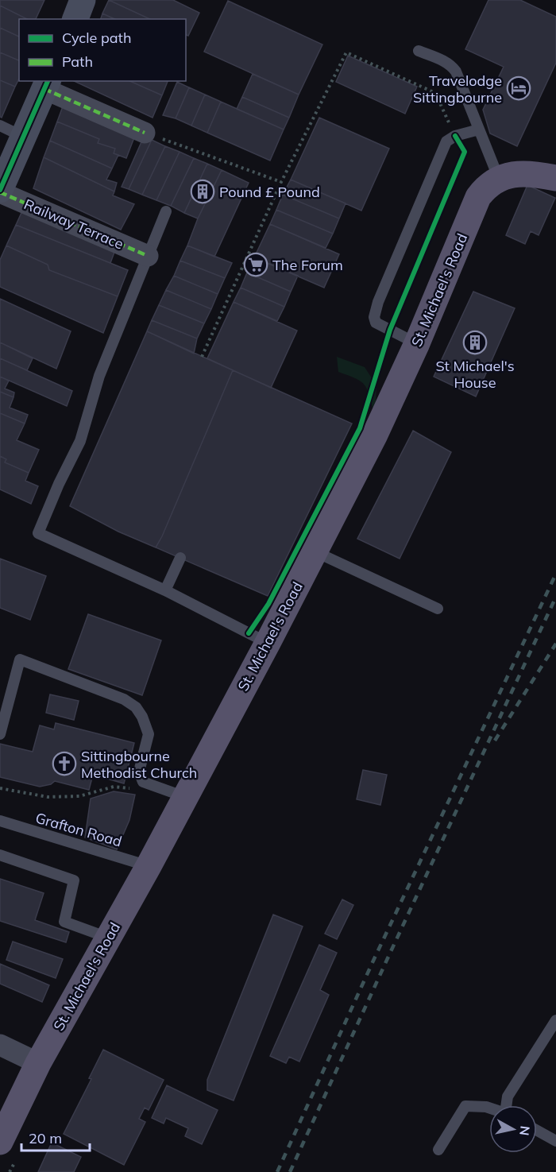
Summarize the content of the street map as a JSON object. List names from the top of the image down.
{
  "streets": {
    "main road": ["St. Michael's Road"],
    "street": ["Railway Terrace"],
    "lane": ["Grafton Road"]
  },
  "crossings": [
    ["St. Michael's Road", "Grafton Road"]
  ],
  "places": {
    "hotel": ["Travelodge Sittingbourne"],
    "building": ["Pound £ Pound", "St Michael's House"],
    "supermarket": ["The Forum"],
    "church": ["Sittingbourne Methodist Church"]
  },
  "legend": ["Cycle path", "Path"],
  "scale_bar": "20 m",
  "north": "right"
}
